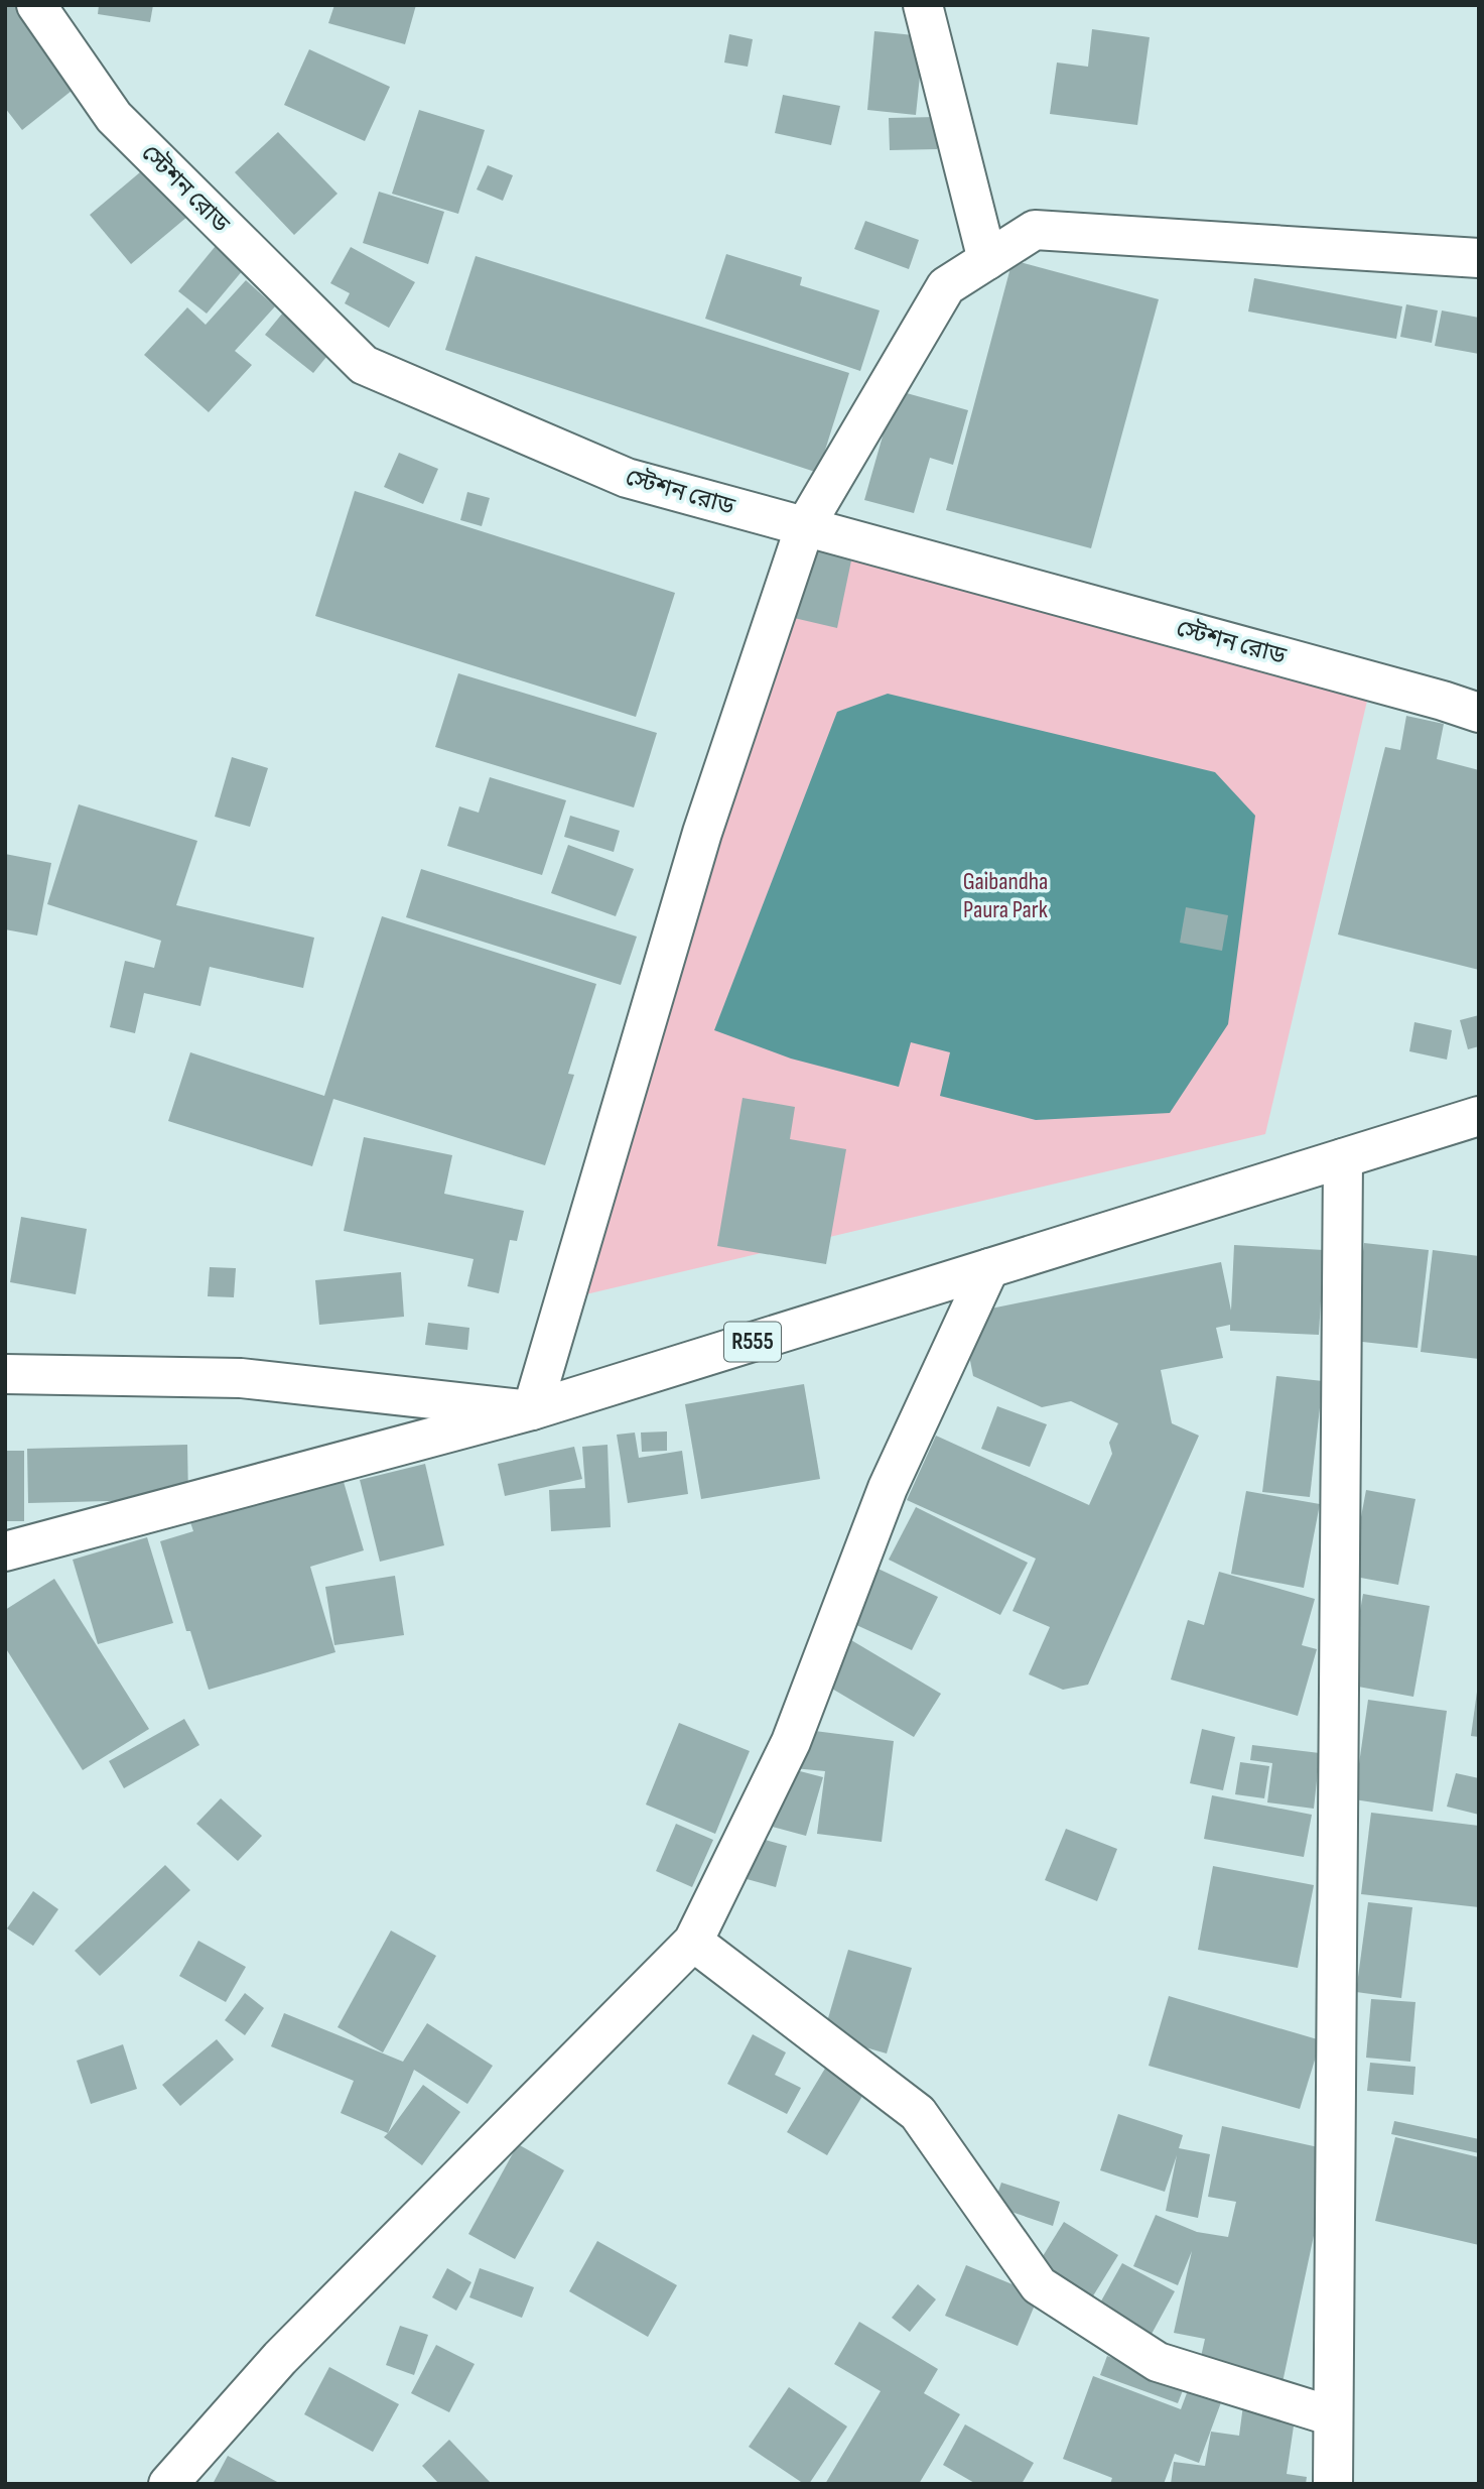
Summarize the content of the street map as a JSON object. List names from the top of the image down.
{
  "streets": {
    "street": ["স্টেশন রোড", "R555"]
  },
  "parks": ["Gaibandha Paura Park"]
}
